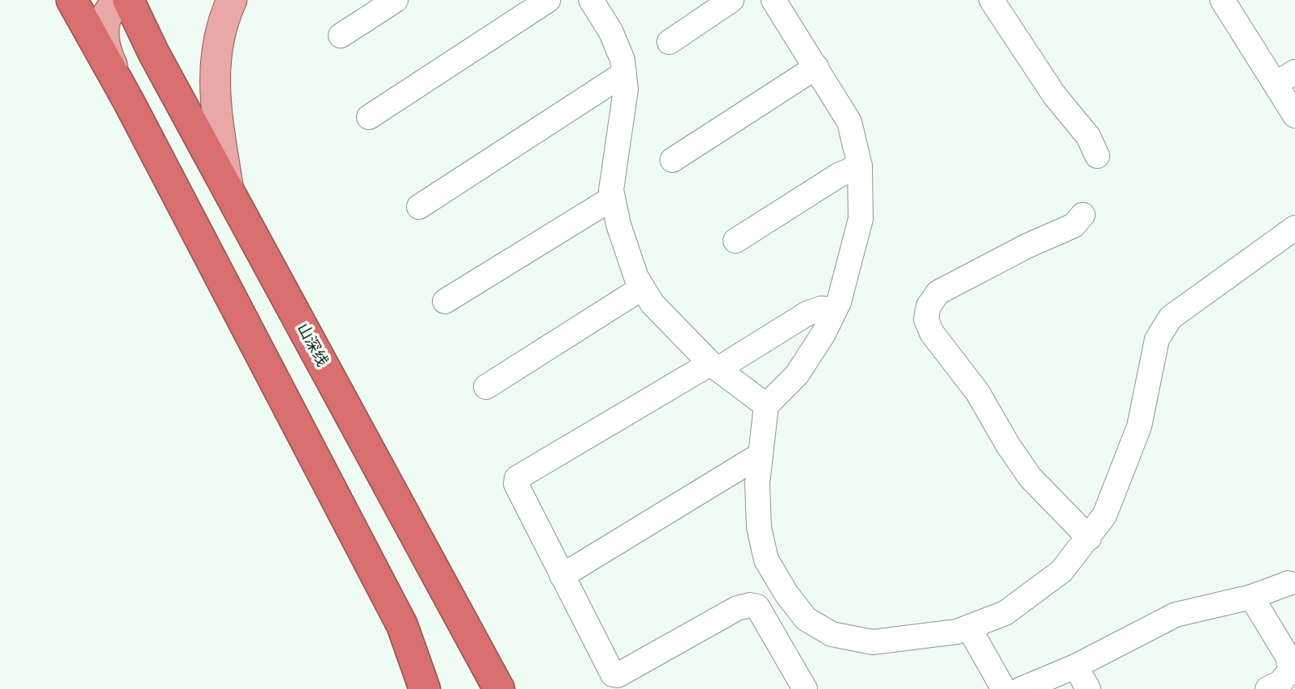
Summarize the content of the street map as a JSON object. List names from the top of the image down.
{
  "streets": {
    "highway": ["山深线"]
  }
}
